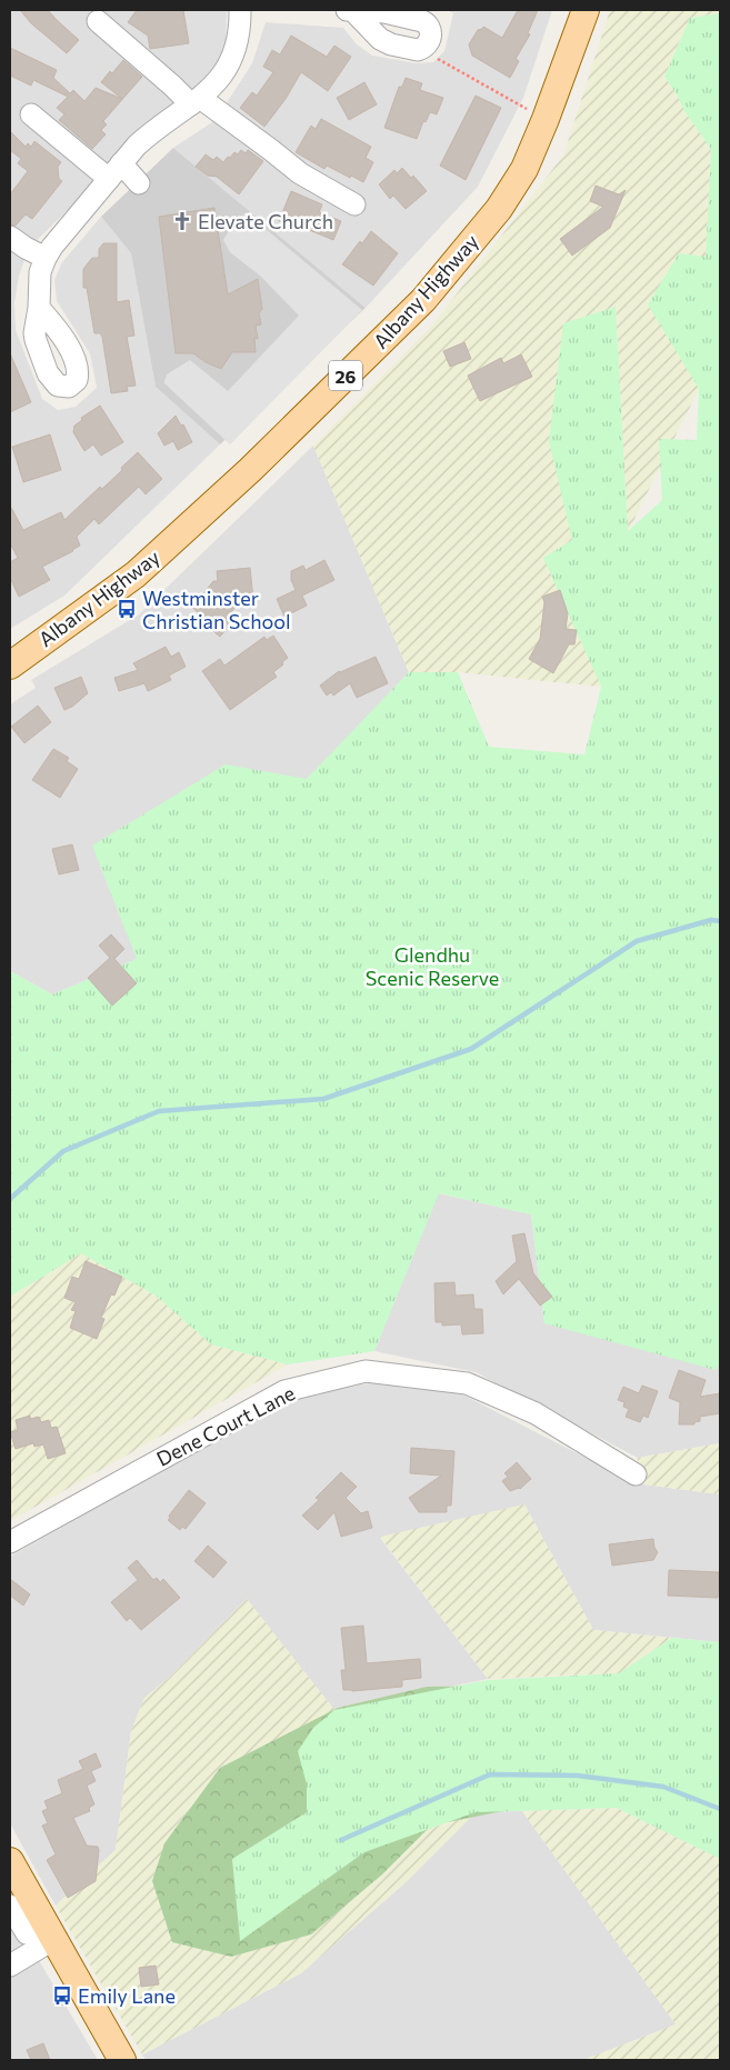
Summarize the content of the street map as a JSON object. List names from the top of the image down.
{
  "streets": {
    "main road": ["Albany Highway", "26"],
    "street": ["Dene Court Lane"]
  },
  "parks": ["Glendhu Scenic Reserve"],
  "places": {
    "church": ["Elevate Church"],
    "bus stop": ["Westminster Christian School", "Emily Lane"]
  }
}
